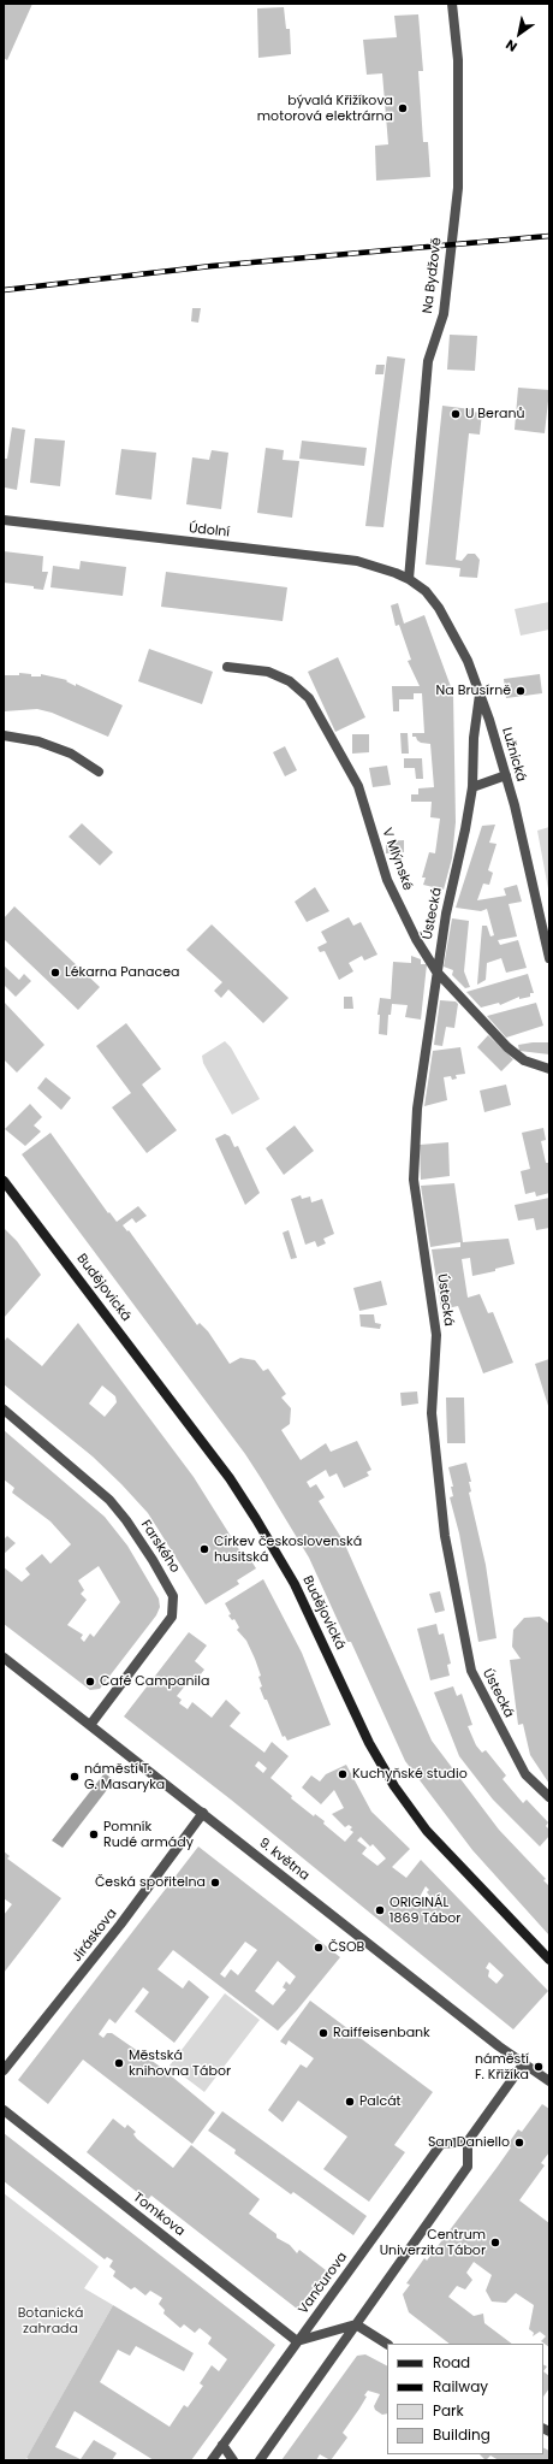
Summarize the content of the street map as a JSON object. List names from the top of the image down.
{
  "streets": {
    "main road": ["Budějovická"],
    "street": [
      "Na Bydžově",
      "Údolní",
      "Lužnická",
      "V Mlýnské",
      "Ústecká",
      "Farského",
      "9. května",
      "Jiráskova",
      "Tomkova",
      "Vančurova"
    ]
  },
  "crossings": [
    ["Na Bydžově", "Údolní"],
    ["Na Bydžově", "Lužnická"],
    ["Údolní", "Lužnická"],
    ["Lužnická", "Ústecká"],
    ["V Mlýnské", "Ústecká"],
    ["Farského", "9. května"],
    ["9. května", "Jiráskova"],
    ["Tomkova", "Vančurova"]
  ],
  "parks": ["Botanická zahrada"],
  "places": [
    "bývalá Křižíkova motorová elektrárna",
    "U Beranů",
    "Na Brusírně",
    "Lékarna Panacea",
    "Církev československá husitská",
    "Café Campanila",
    "Kuchyňské studio",
    "náměstí T. G. Masaryka",
    "Pomník Rudé armády",
    "Česká spořitelna",
    "ORIGINÁL 1869 Tábor",
    "ČSOB",
    "Raiffeisenbank",
    "Městská knihovna Tábor",
    "náměstí F. Křižíka",
    "Palcát",
    "San Daniello",
    "Centrum Univerzita Tábor"
  ],
  "legend": [
    "Road",
    "Railway",
    "Park",
    "Building"
  ],
  "north": "bottom left"
}
